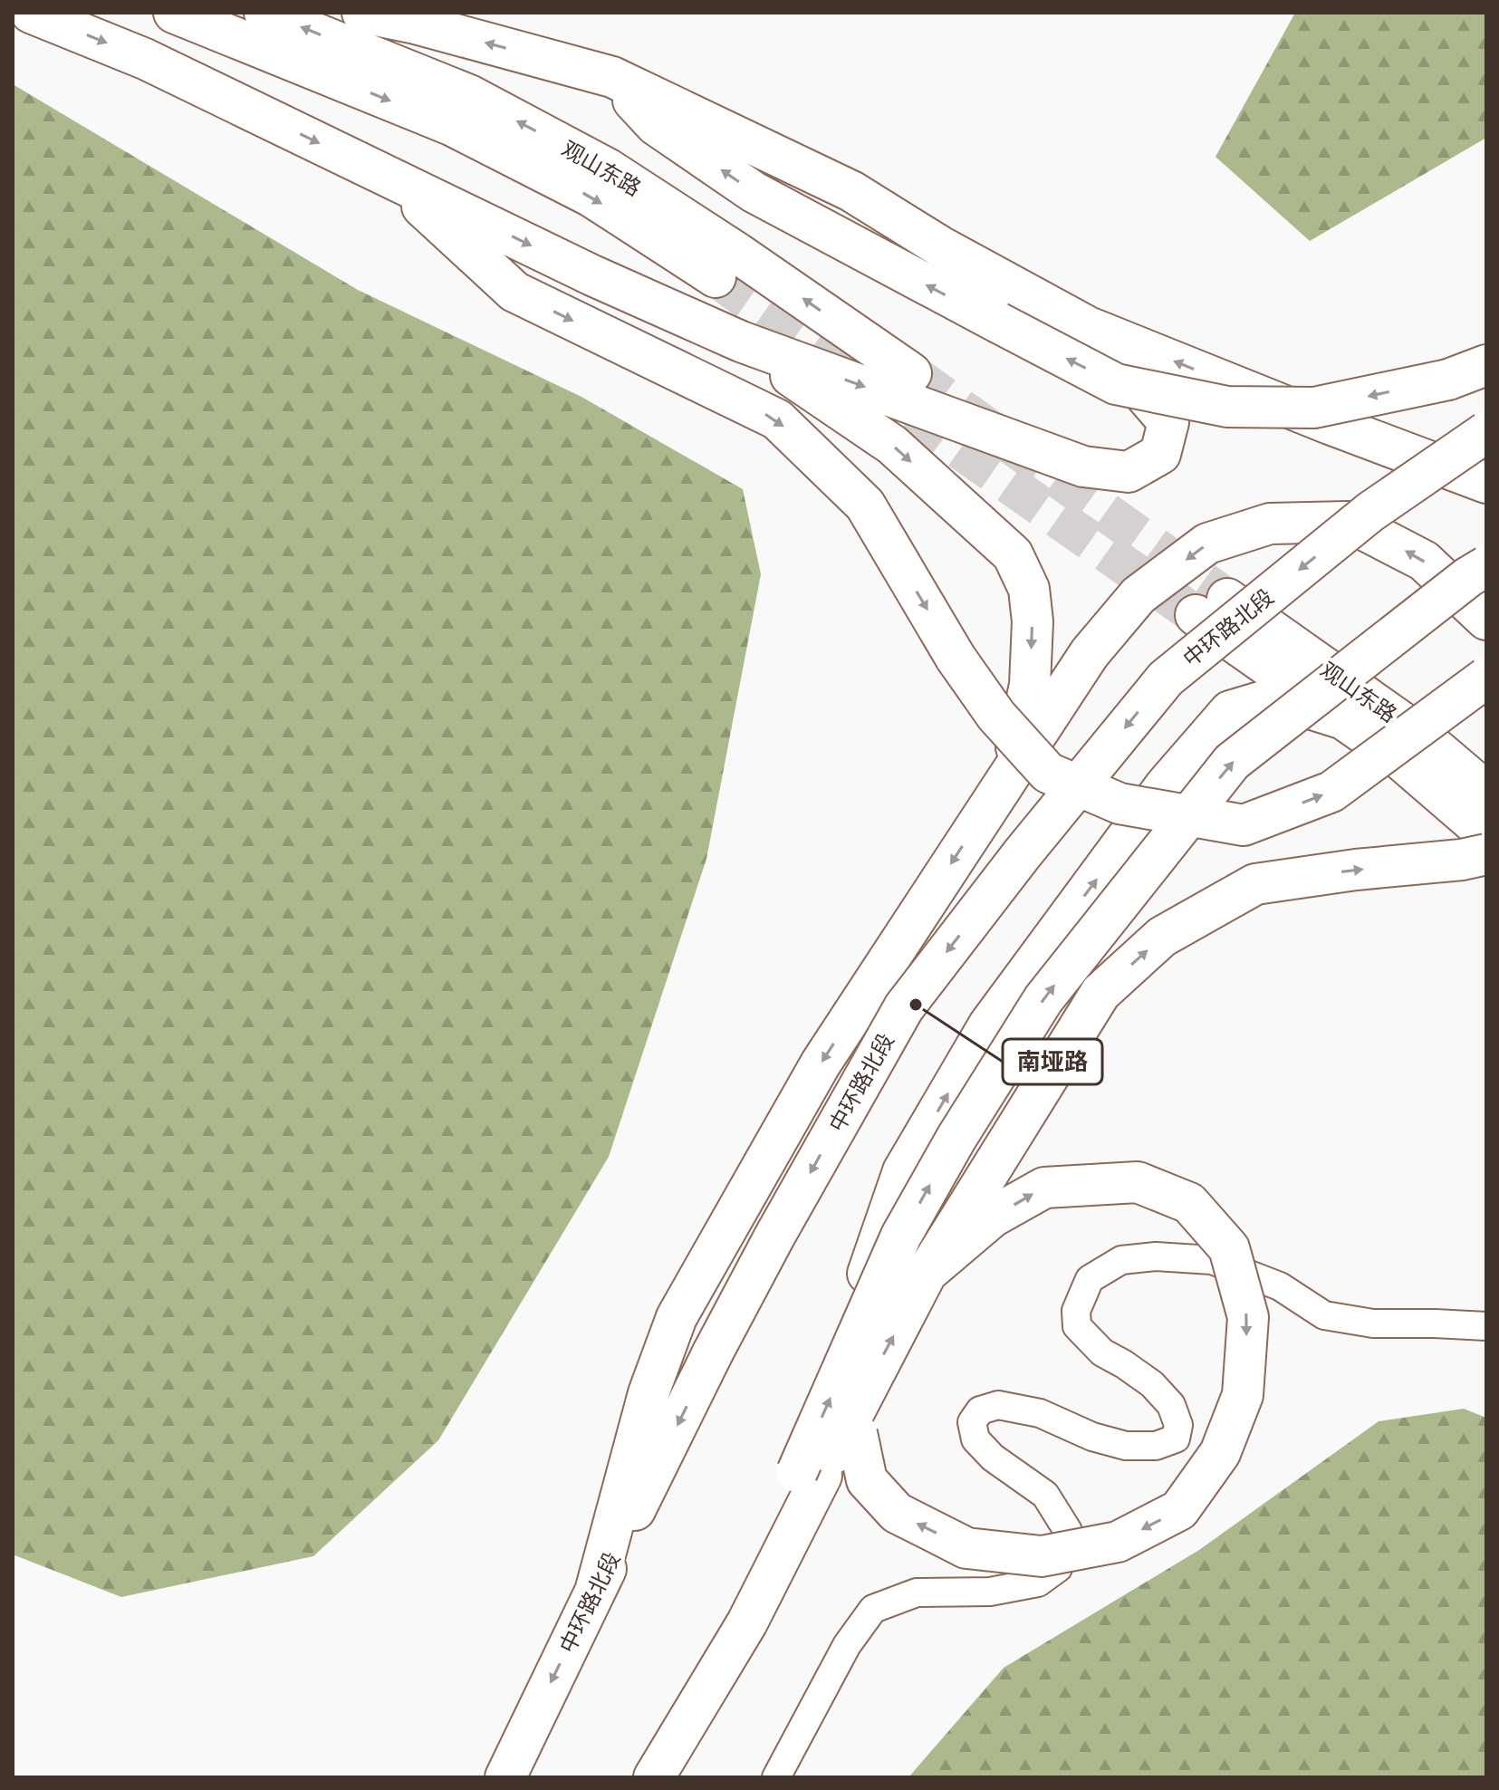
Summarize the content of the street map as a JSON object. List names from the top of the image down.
{
  "streets": {
    "highway": ["观山东路", "中环路北段"]
  },
  "places": ["南垭路"]
}
